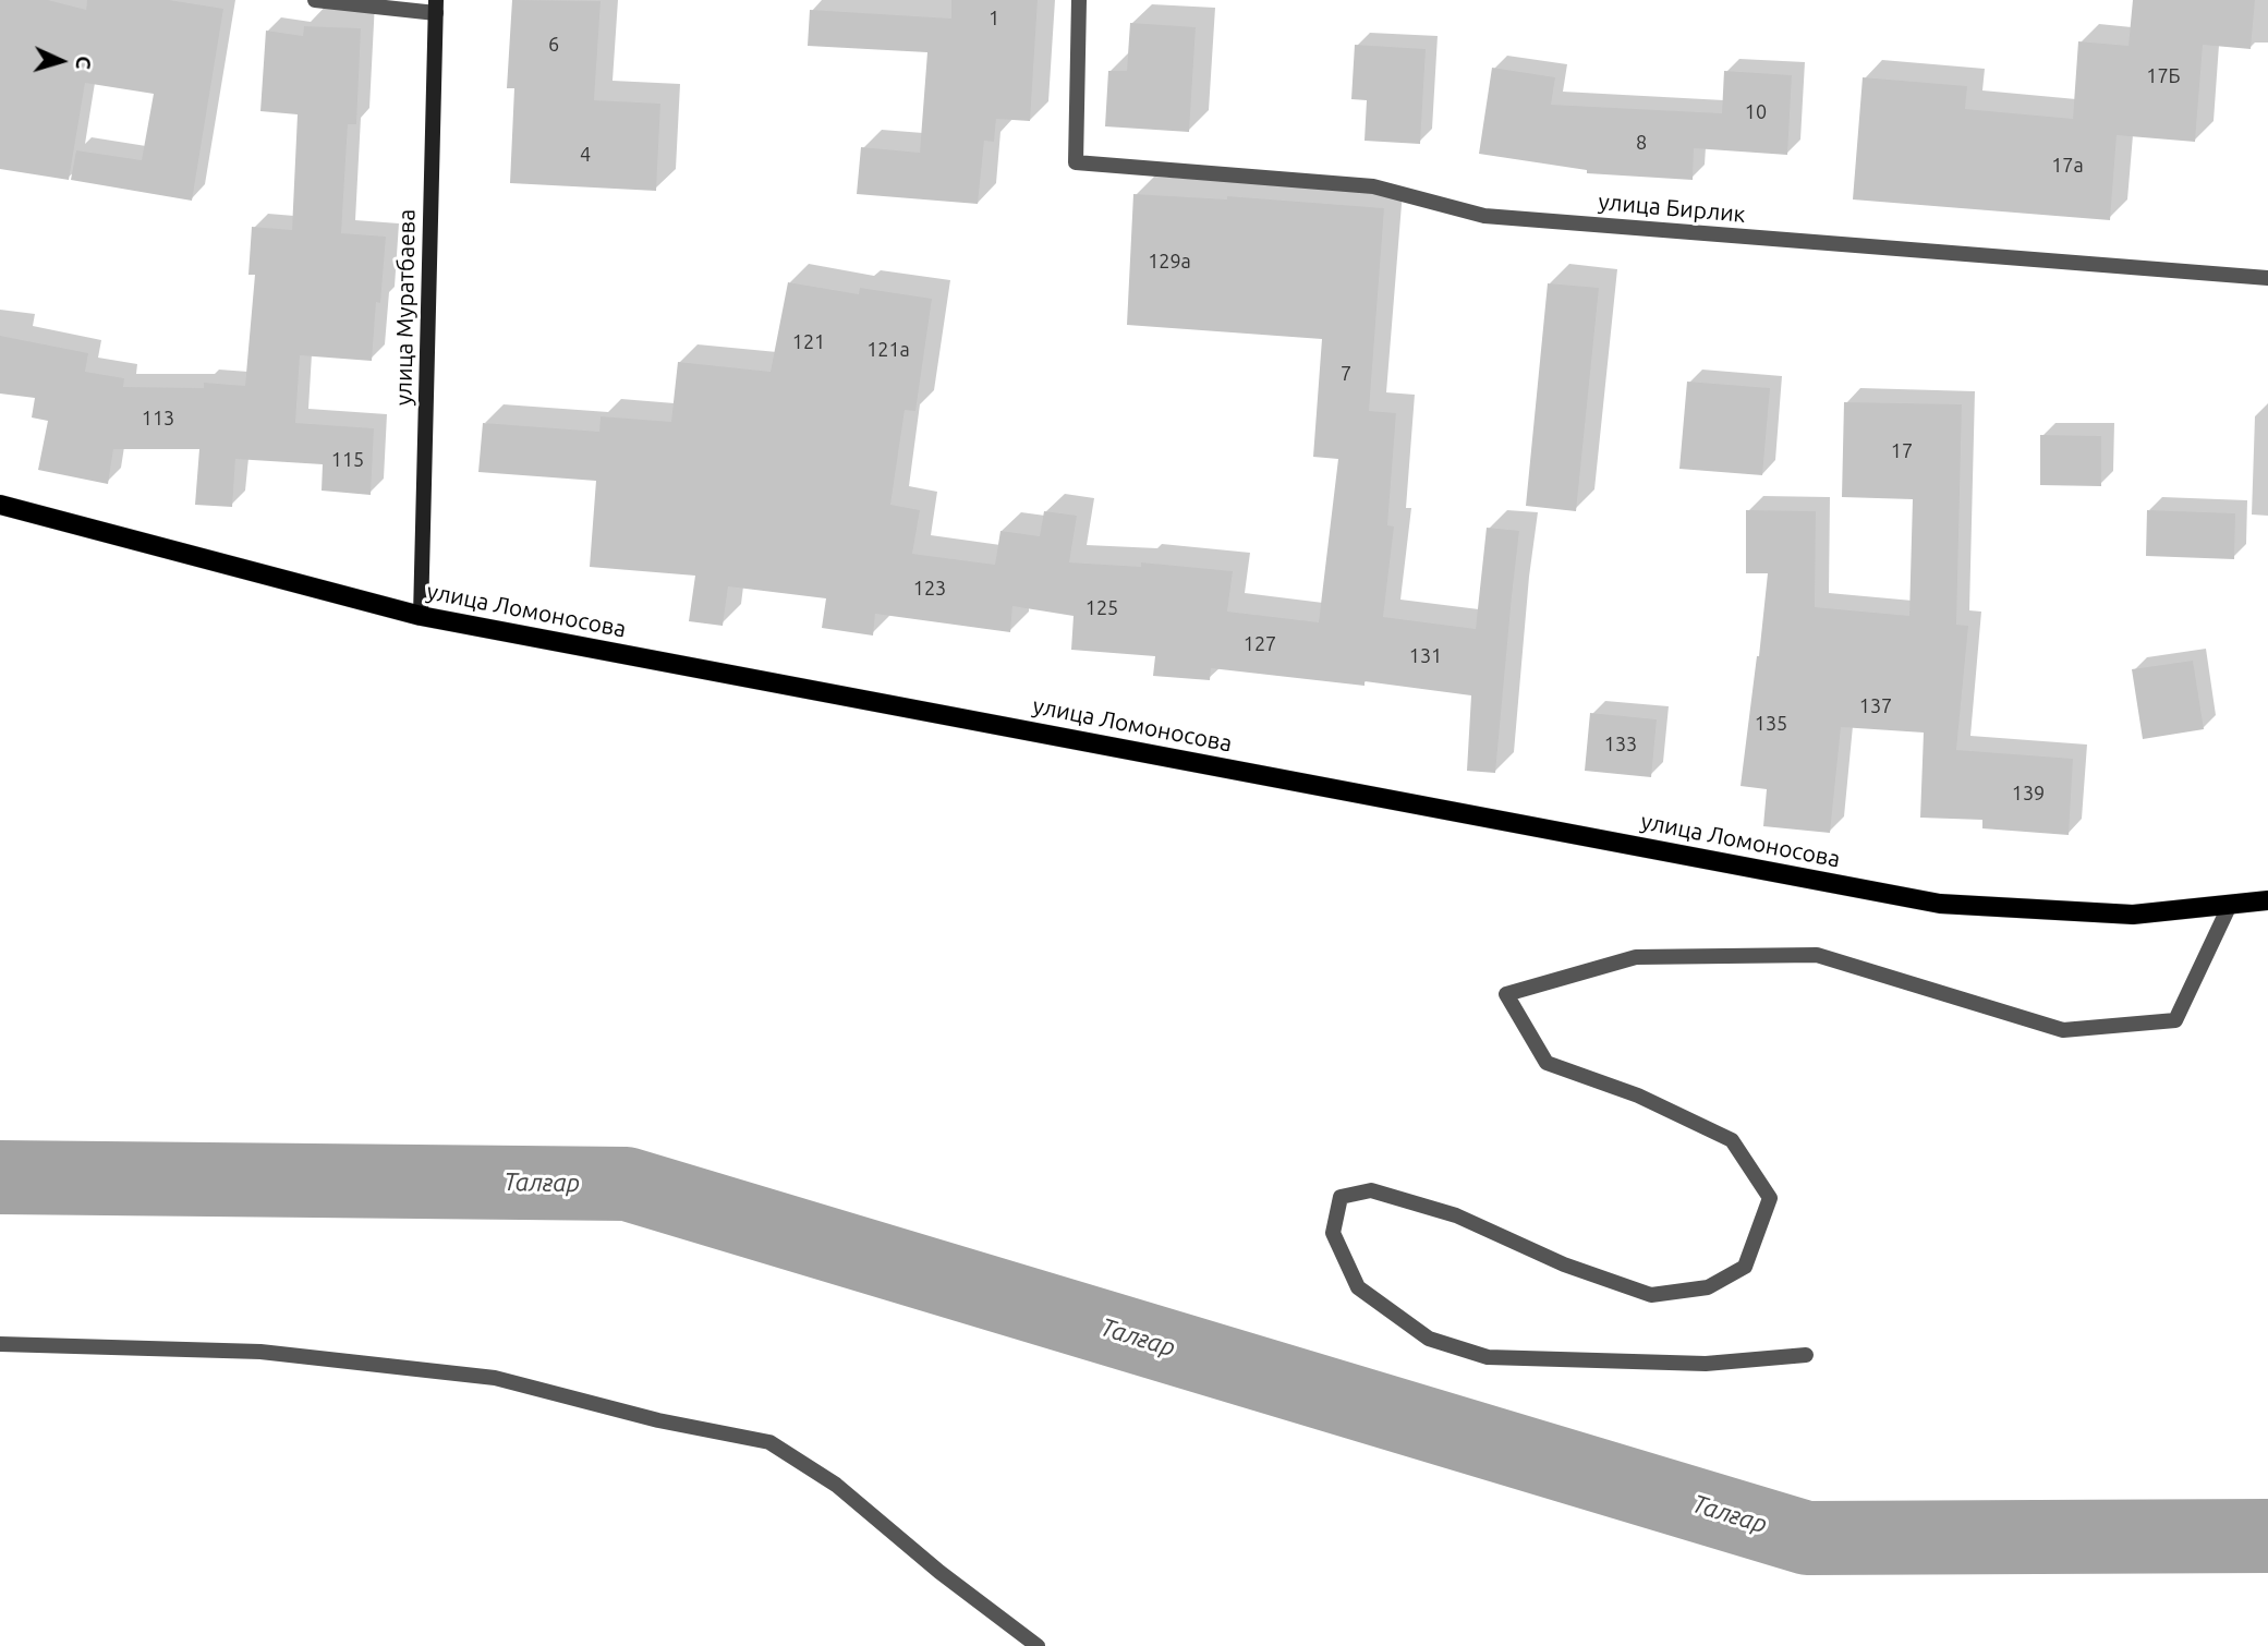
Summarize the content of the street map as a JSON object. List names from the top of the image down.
{
  "streets": {
    "main road": ["улица Ломоносова"],
    "street": ["улица Бирлик", "улица Муратбаева"]
  },
  "crossings": [
    ["улица Муратбаева", "улица Ломоносова"]
  ],
  "water": ["Талғар"],
  "house_numbers": [
    "1",
    "6",
    "17Б",
    "10",
    "8",
    "4",
    "17а",
    "129а",
    "121",
    "121а",
    "7",
    "113",
    "17",
    "115",
    "123",
    "125",
    "127",
    "131",
    "137",
    "135",
    "133",
    "139"
  ],
  "north": "right"
}
